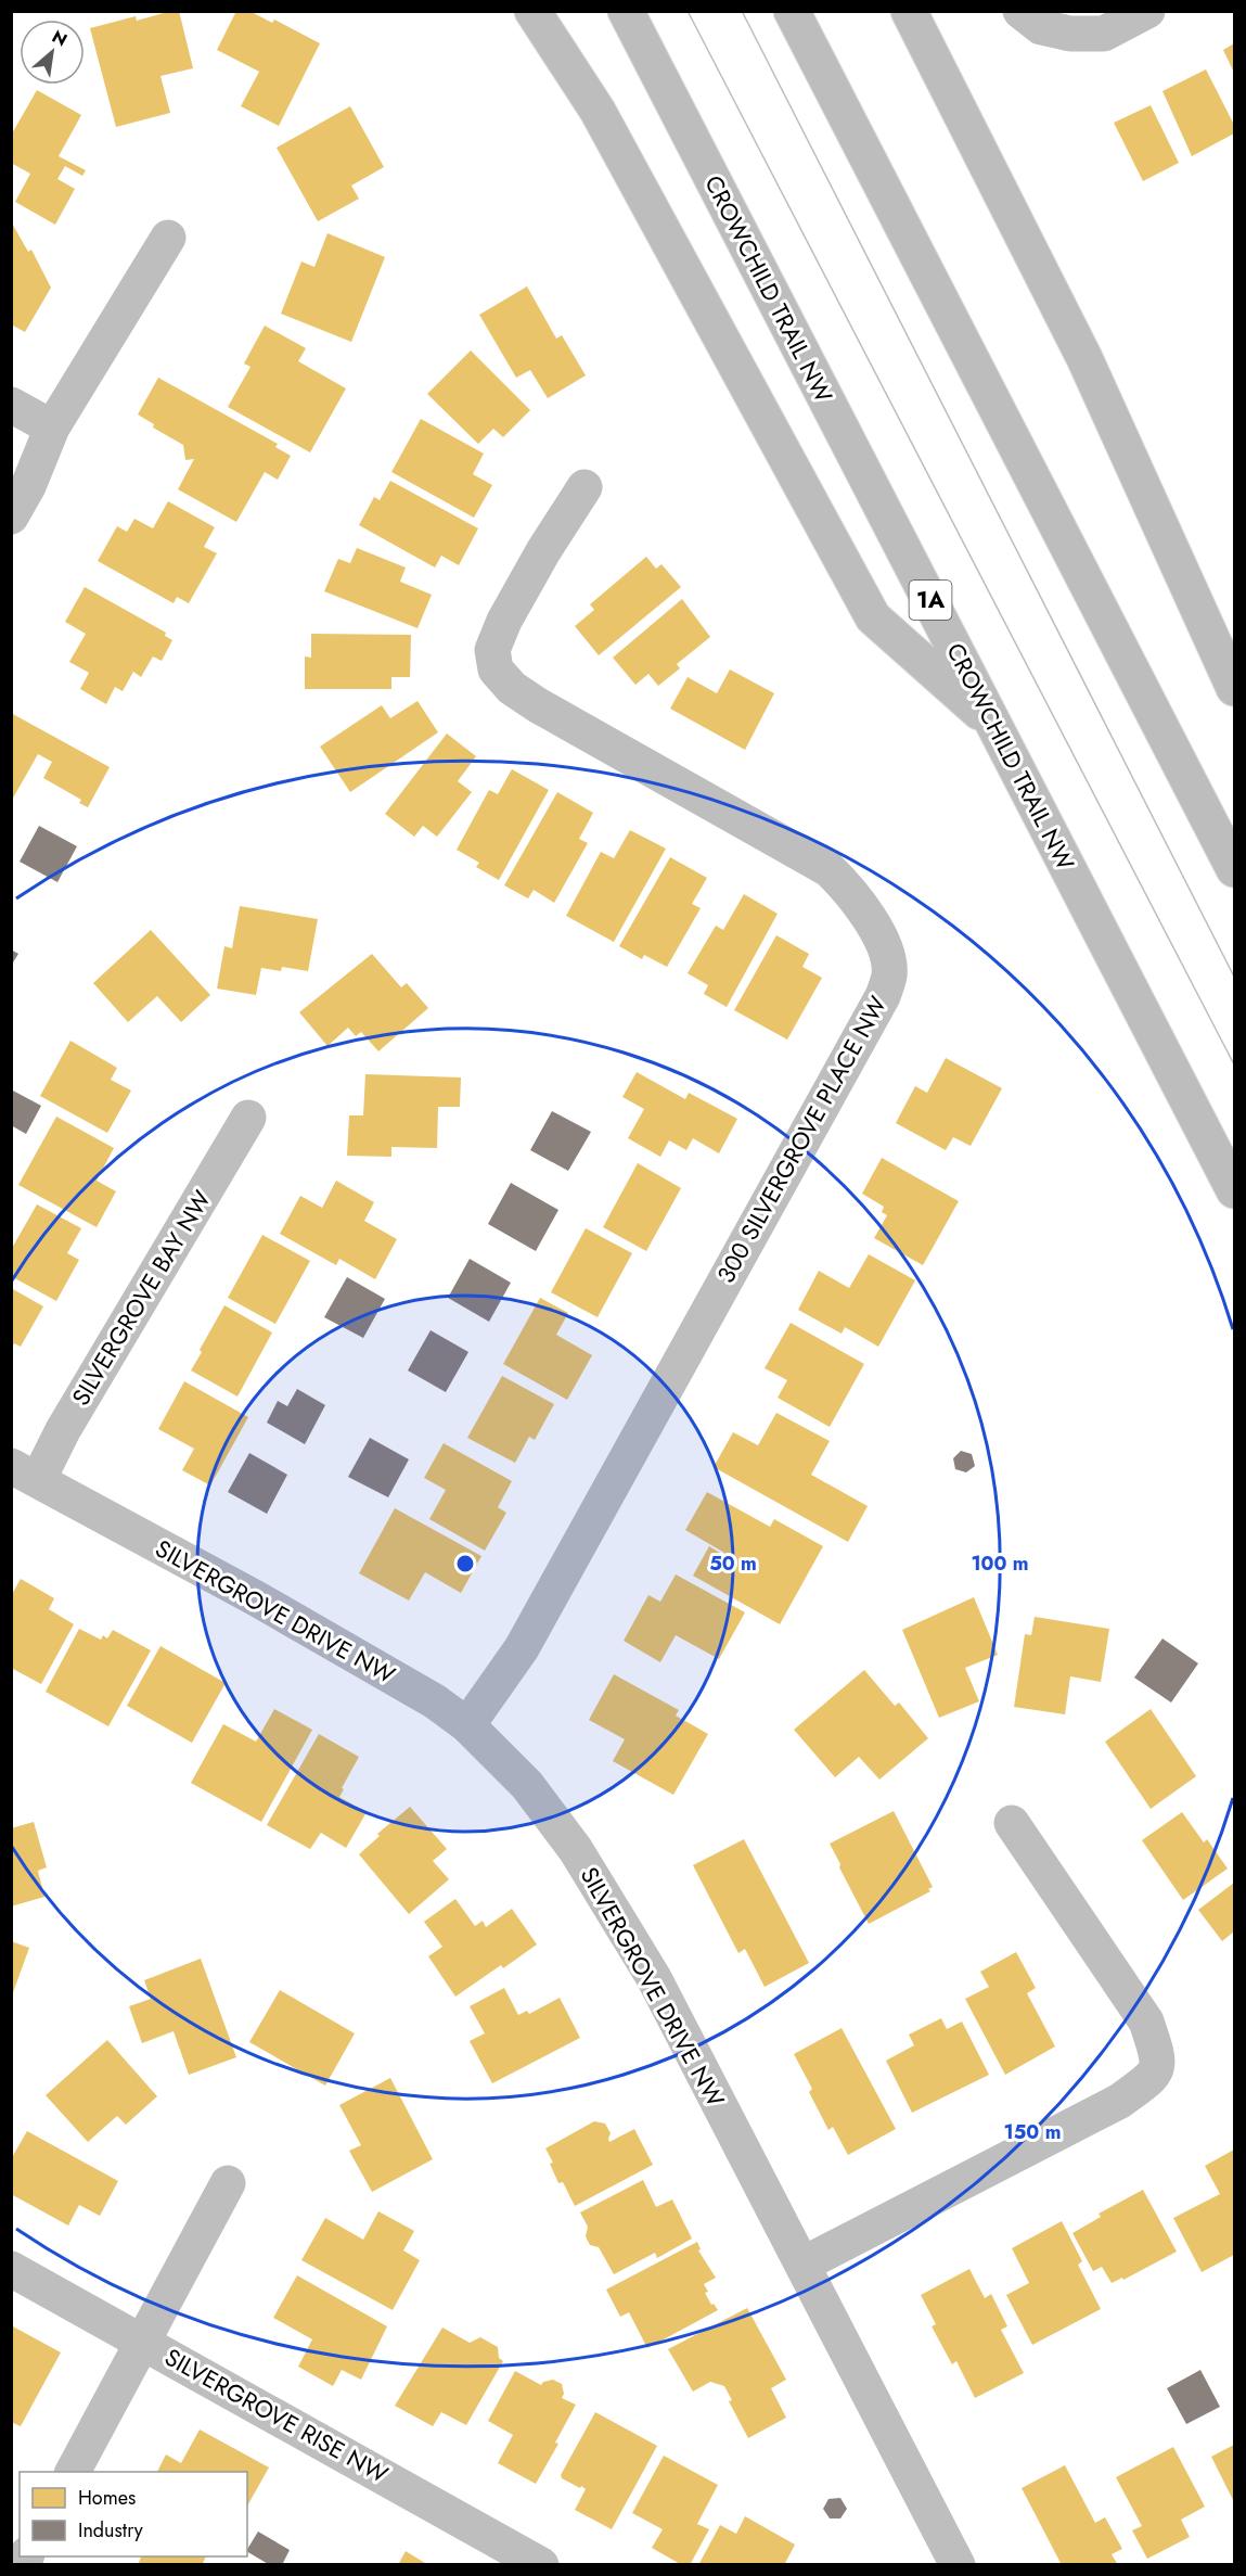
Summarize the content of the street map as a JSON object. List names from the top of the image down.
{
  "streets": {
    "highway": ["CROWCHILD TRAIL NW", "1A"],
    "street": [
      "300 SILVERGROVE PLACE NW",
      "SILVERGROVE BAY NW",
      "SILVERGROVE DRIVE NW",
      "SILVERGROVE RISE NW"
    ]
  },
  "crossings": [
    ["300 SILVERGROVE PLACE NW", "SILVERGROVE DRIVE NW"],
    ["SILVERGROVE BAY NW", "SILVERGROVE DRIVE NW"]
  ],
  "legend": ["Homes", "Industry"],
  "north": "top right",
  "rings": ["50 m", "100 m", "150 m"]
}
